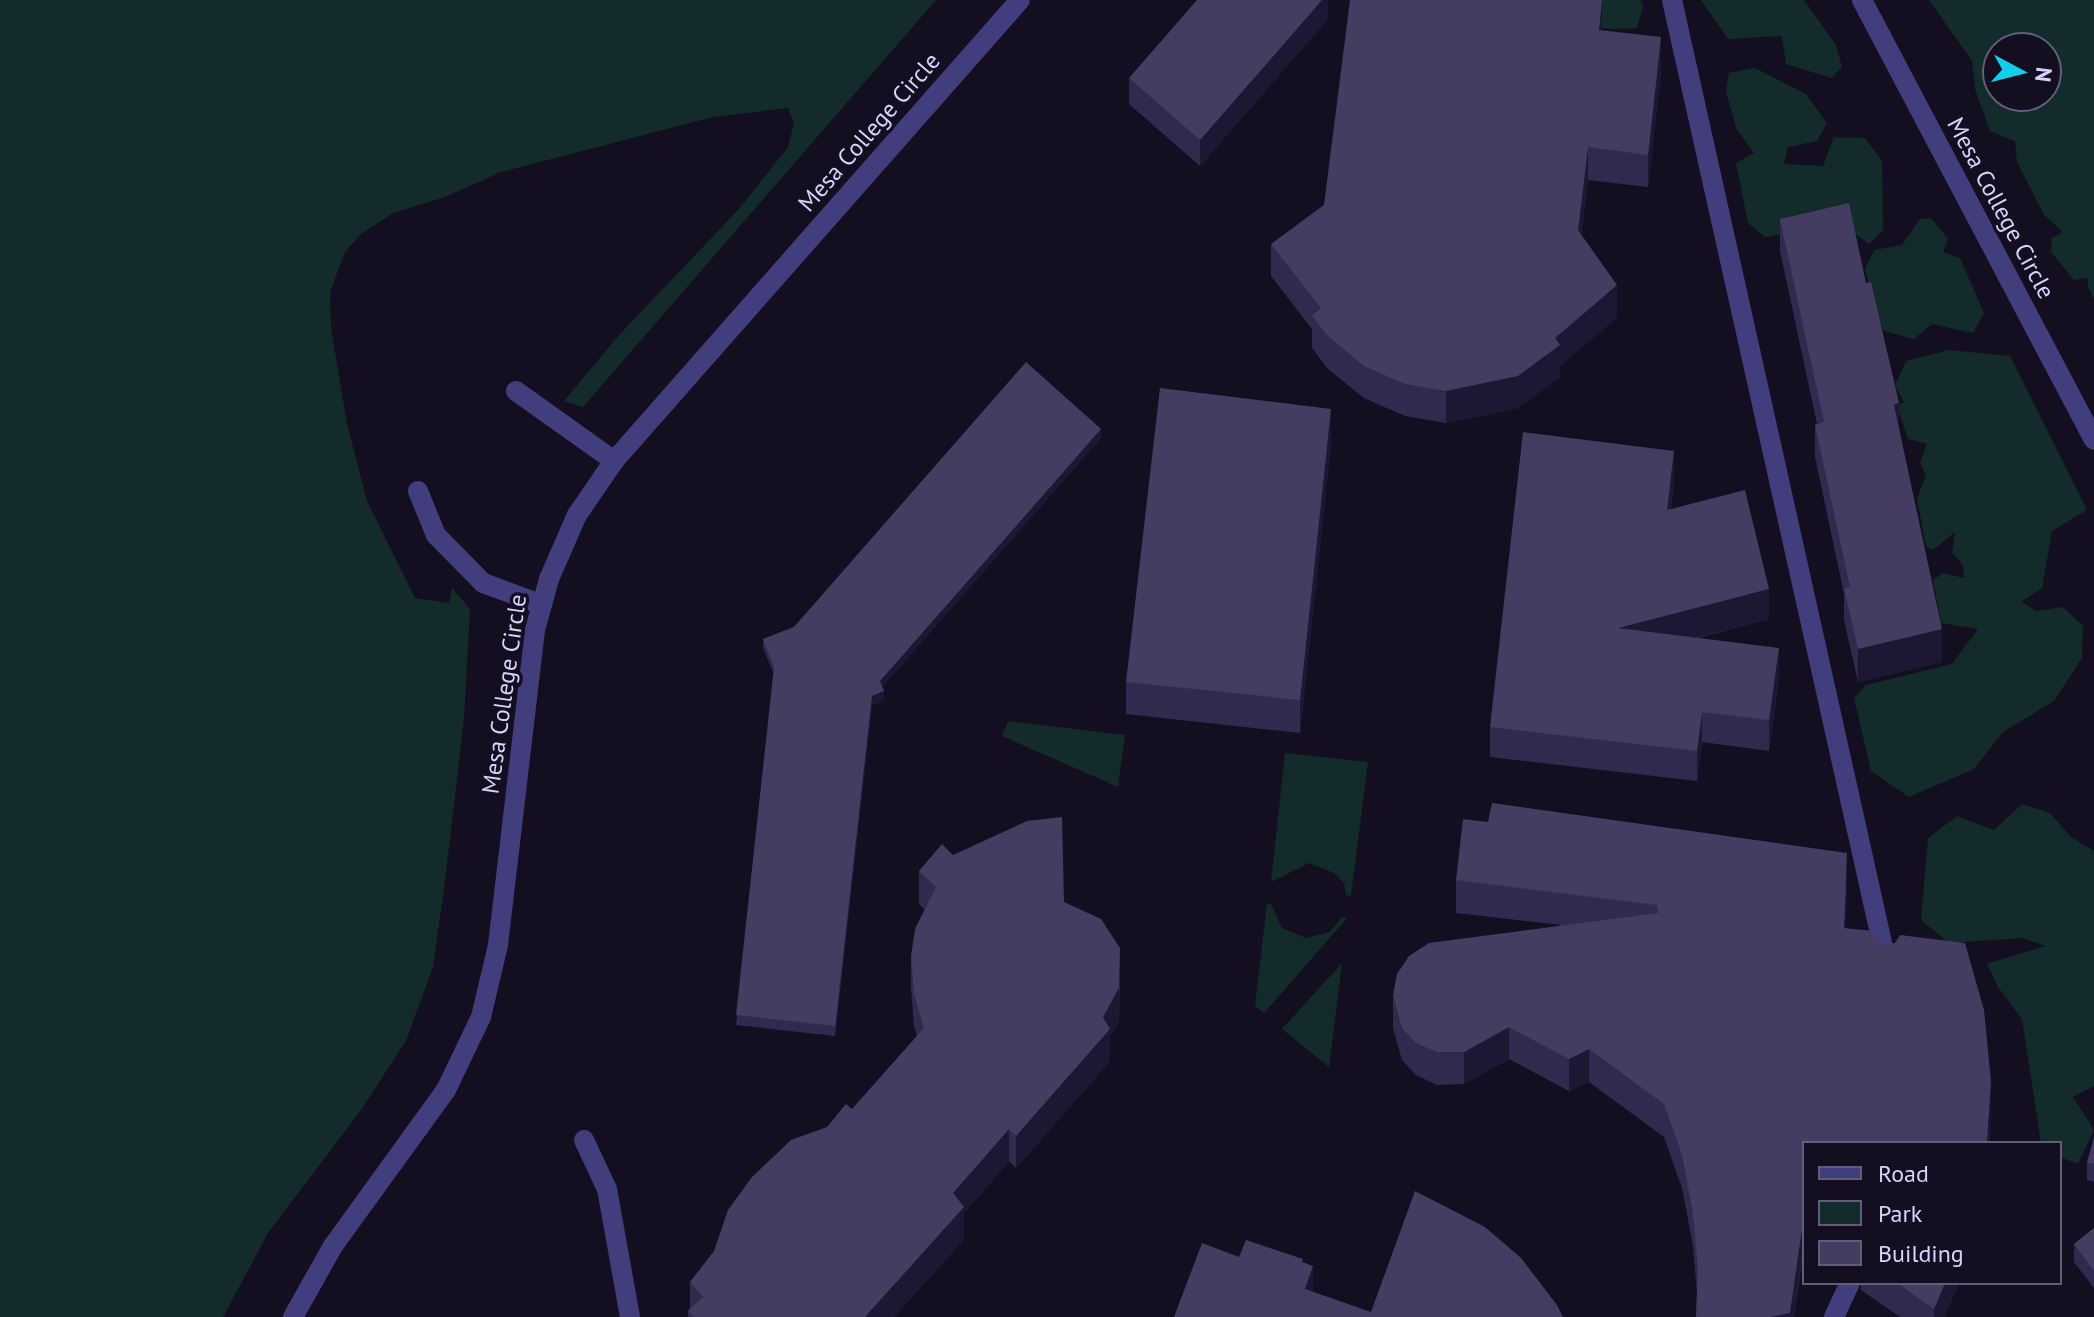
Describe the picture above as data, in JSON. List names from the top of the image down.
{
  "streets": {
    "street": ["Mesa College Circle"]
  },
  "legend": ["Road", "Park", "Building"],
  "north": "right"
}
